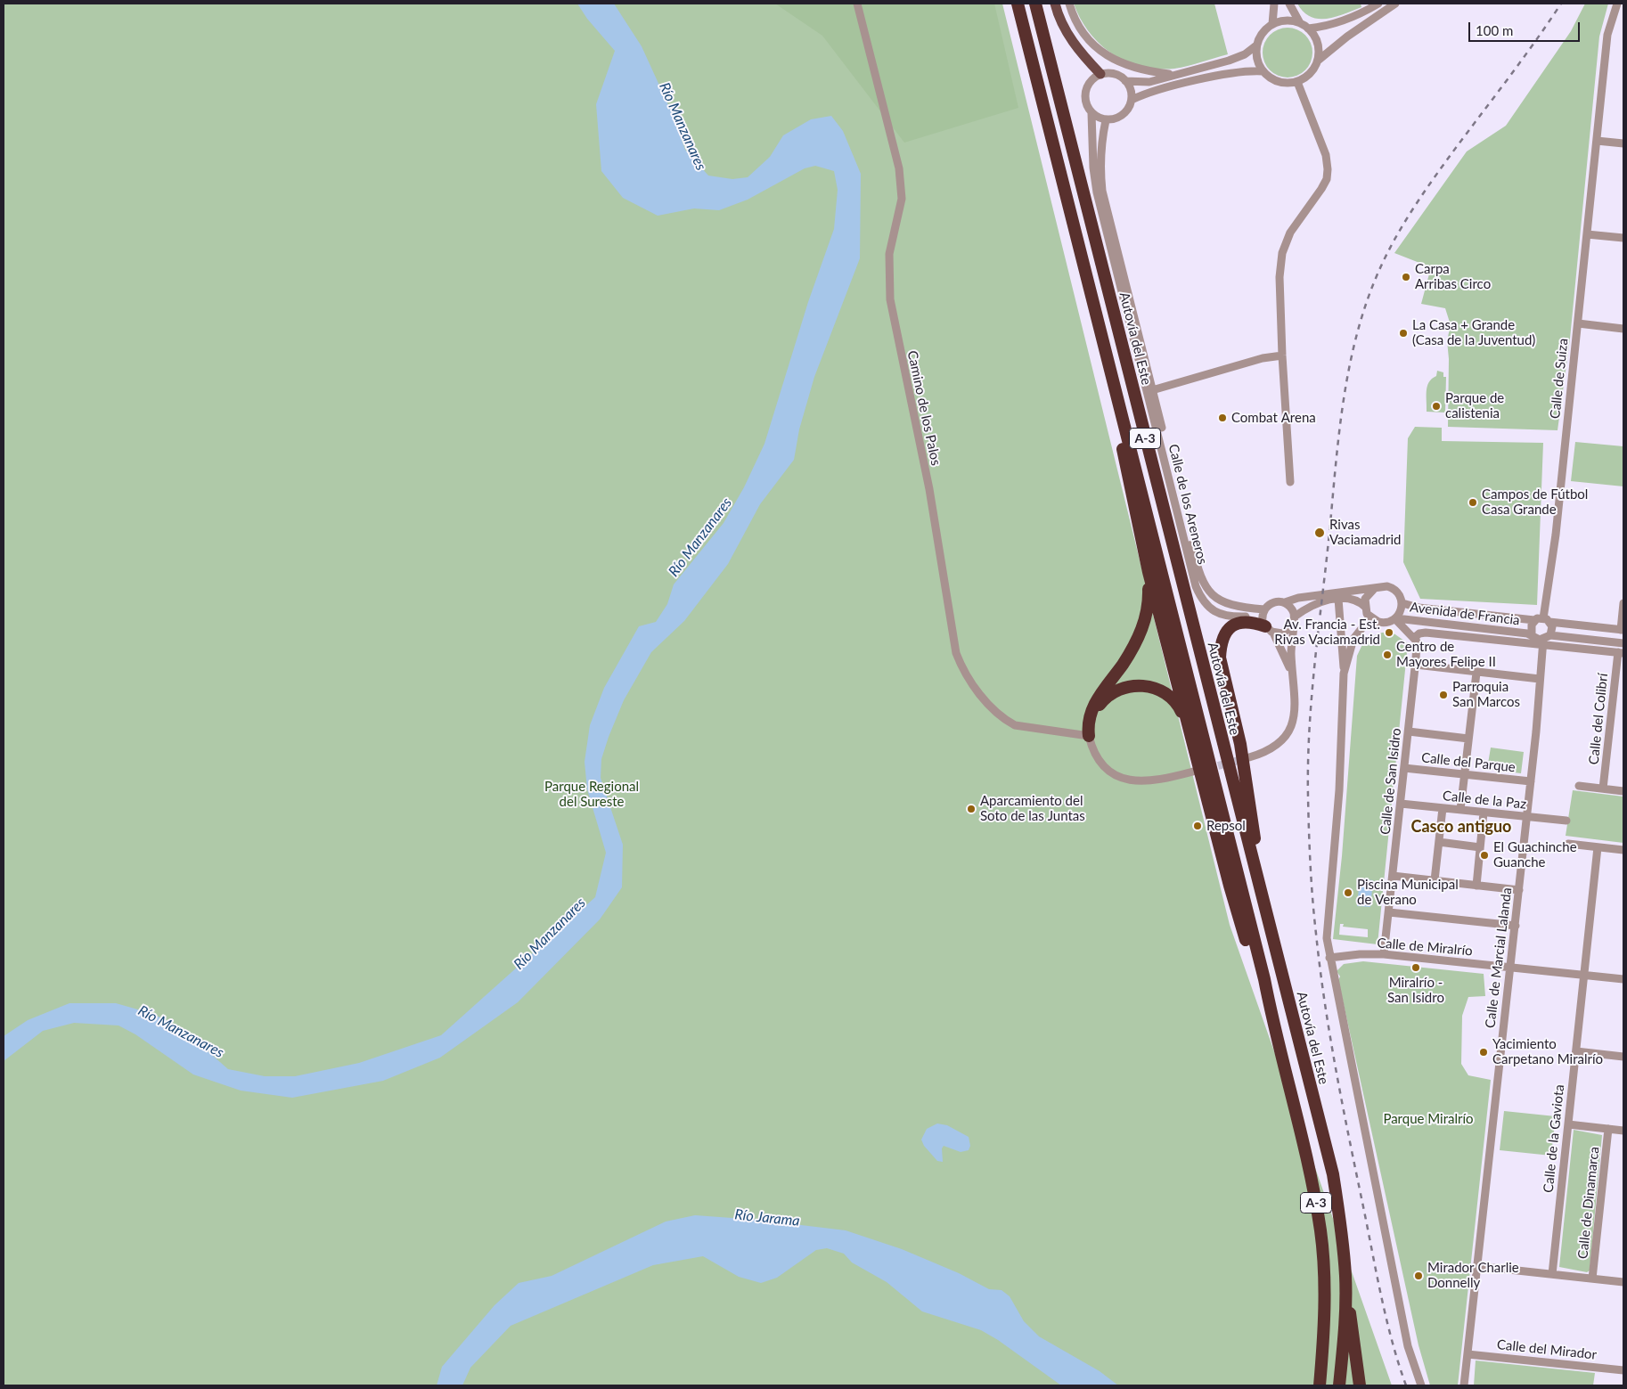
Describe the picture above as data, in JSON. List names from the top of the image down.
{
  "streets": {
    "highway": ["Autovía del Este", "A-3"],
    "street": [
      "Calle de Suiza",
      "Camino de los Palos",
      "Calle de los Areneros",
      "Avenida de Francia",
      "Calle del Colibrí",
      "Calle del Parque",
      "Calle de San Isidro",
      "Calle de la Paz",
      "Calle de Miralrío",
      "Calle de Marcial Lalanda",
      "Calle de la Gaviota",
      "Calle de Dinamarca",
      "Calle del Mirador"
    ]
  },
  "crossings": [
    ["Calle de Suiza", "Avenida de Francia"],
    ["Calle de Suiza", "Calle de Marcial Lalanda"],
    ["Avenida de Francia", "Calle de Marcial Lalanda"],
    ["Calle del Parque", "Calle de San Isidro"],
    ["Calle del Parque", "Calle de Marcial Lalanda"],
    ["Calle de San Isidro", "Calle de la Paz"],
    ["Calle de San Isidro", "Calle de Miralrío"],
    ["Calle de la Paz", "Calle de Marcial Lalanda"],
    ["Calle de Miralrío", "Calle de Marcial Lalanda"],
    ["Calle de Miralrío", "Calle de la Gaviota"],
    ["Calle de Marcial Lalanda", "Calle del Mirador"]
  ],
  "districts": ["Casco antiguo"],
  "water": ["Río Manzanares", "Río Jarama"],
  "parks": ["Parque Regional del Sureste", "Parque Miralrío"],
  "places": [
    "Carpa Arribas Circo",
    "La Casa + Grande (Casa de la Juventud)",
    "Parque de calistenia",
    "Combat Arena",
    "Campos de Fútbol Casa Grande",
    "Rivas Vaciamadrid",
    "Av. Francia - Est. Rivas Vaciamadrid",
    "Centro de Mayores Felipe II",
    "Parroquia San Marcos",
    "Aparcamiento del Soto de las Juntas",
    "Repsol",
    "El Guachinche Guanche",
    "Piscina Municipal de Verano",
    "Miralrío - San Isidro",
    "Yacimiento Carpetano Miralrío",
    "Mirador Charlie Donnelly"
  ],
  "scale_bar": "100 m"
}
